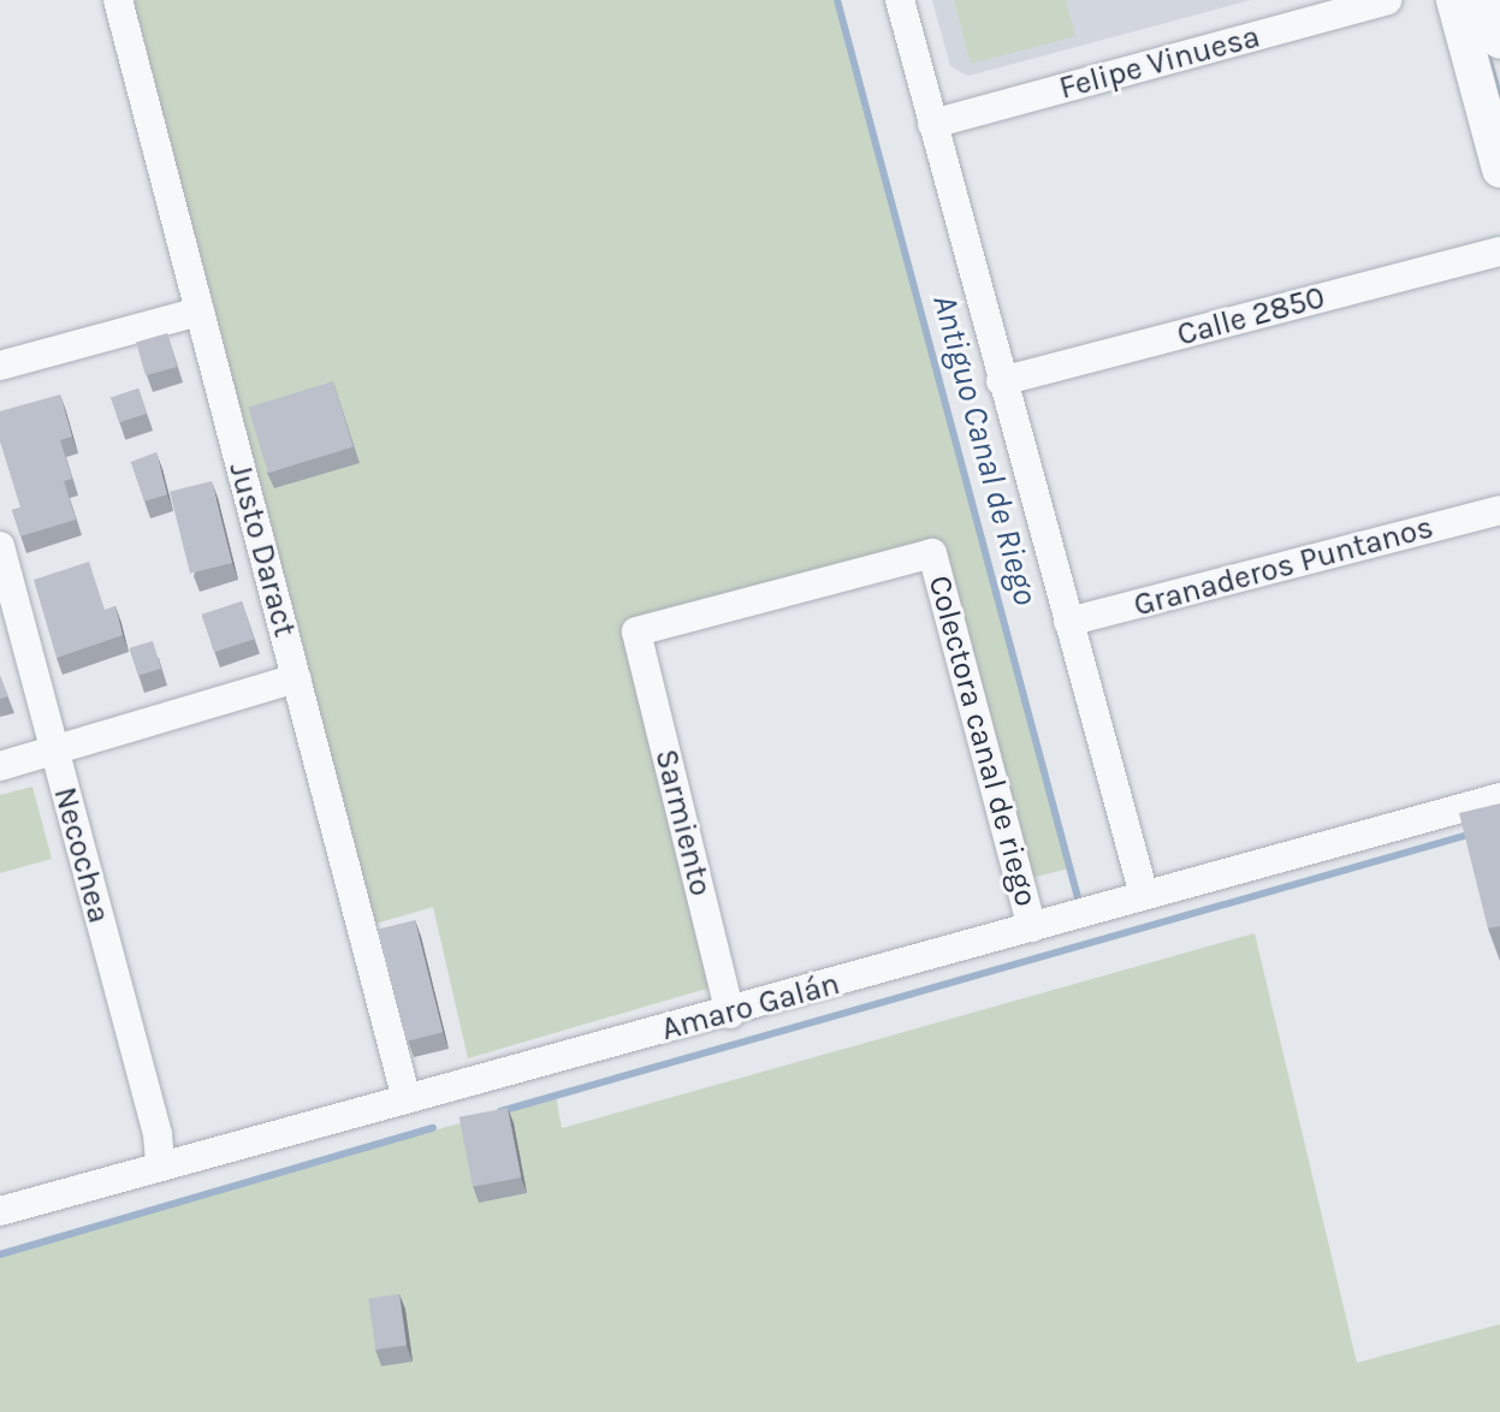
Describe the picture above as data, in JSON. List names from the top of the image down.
{
  "streets": {
    "street": [
      "Felipe Vinuesa",
      "Calle 2850",
      "Justo Daract",
      "Granaderos Puntanos",
      "Colectora canal de riego",
      "Sarmiento",
      "Necochea",
      "Amaro Galán"
    ]
  },
  "crossings": [
    ["Justo Daract", "Amaro Galán"],
    ["Colectora canal de riego", "Sarmiento"],
    ["Colectora canal de riego", "Amaro Galán"],
    ["Sarmiento", "Amaro Galán"],
    ["Necochea", "Amaro Galán"]
  ],
  "water": ["Antiguo Canal de Riego"]
}
